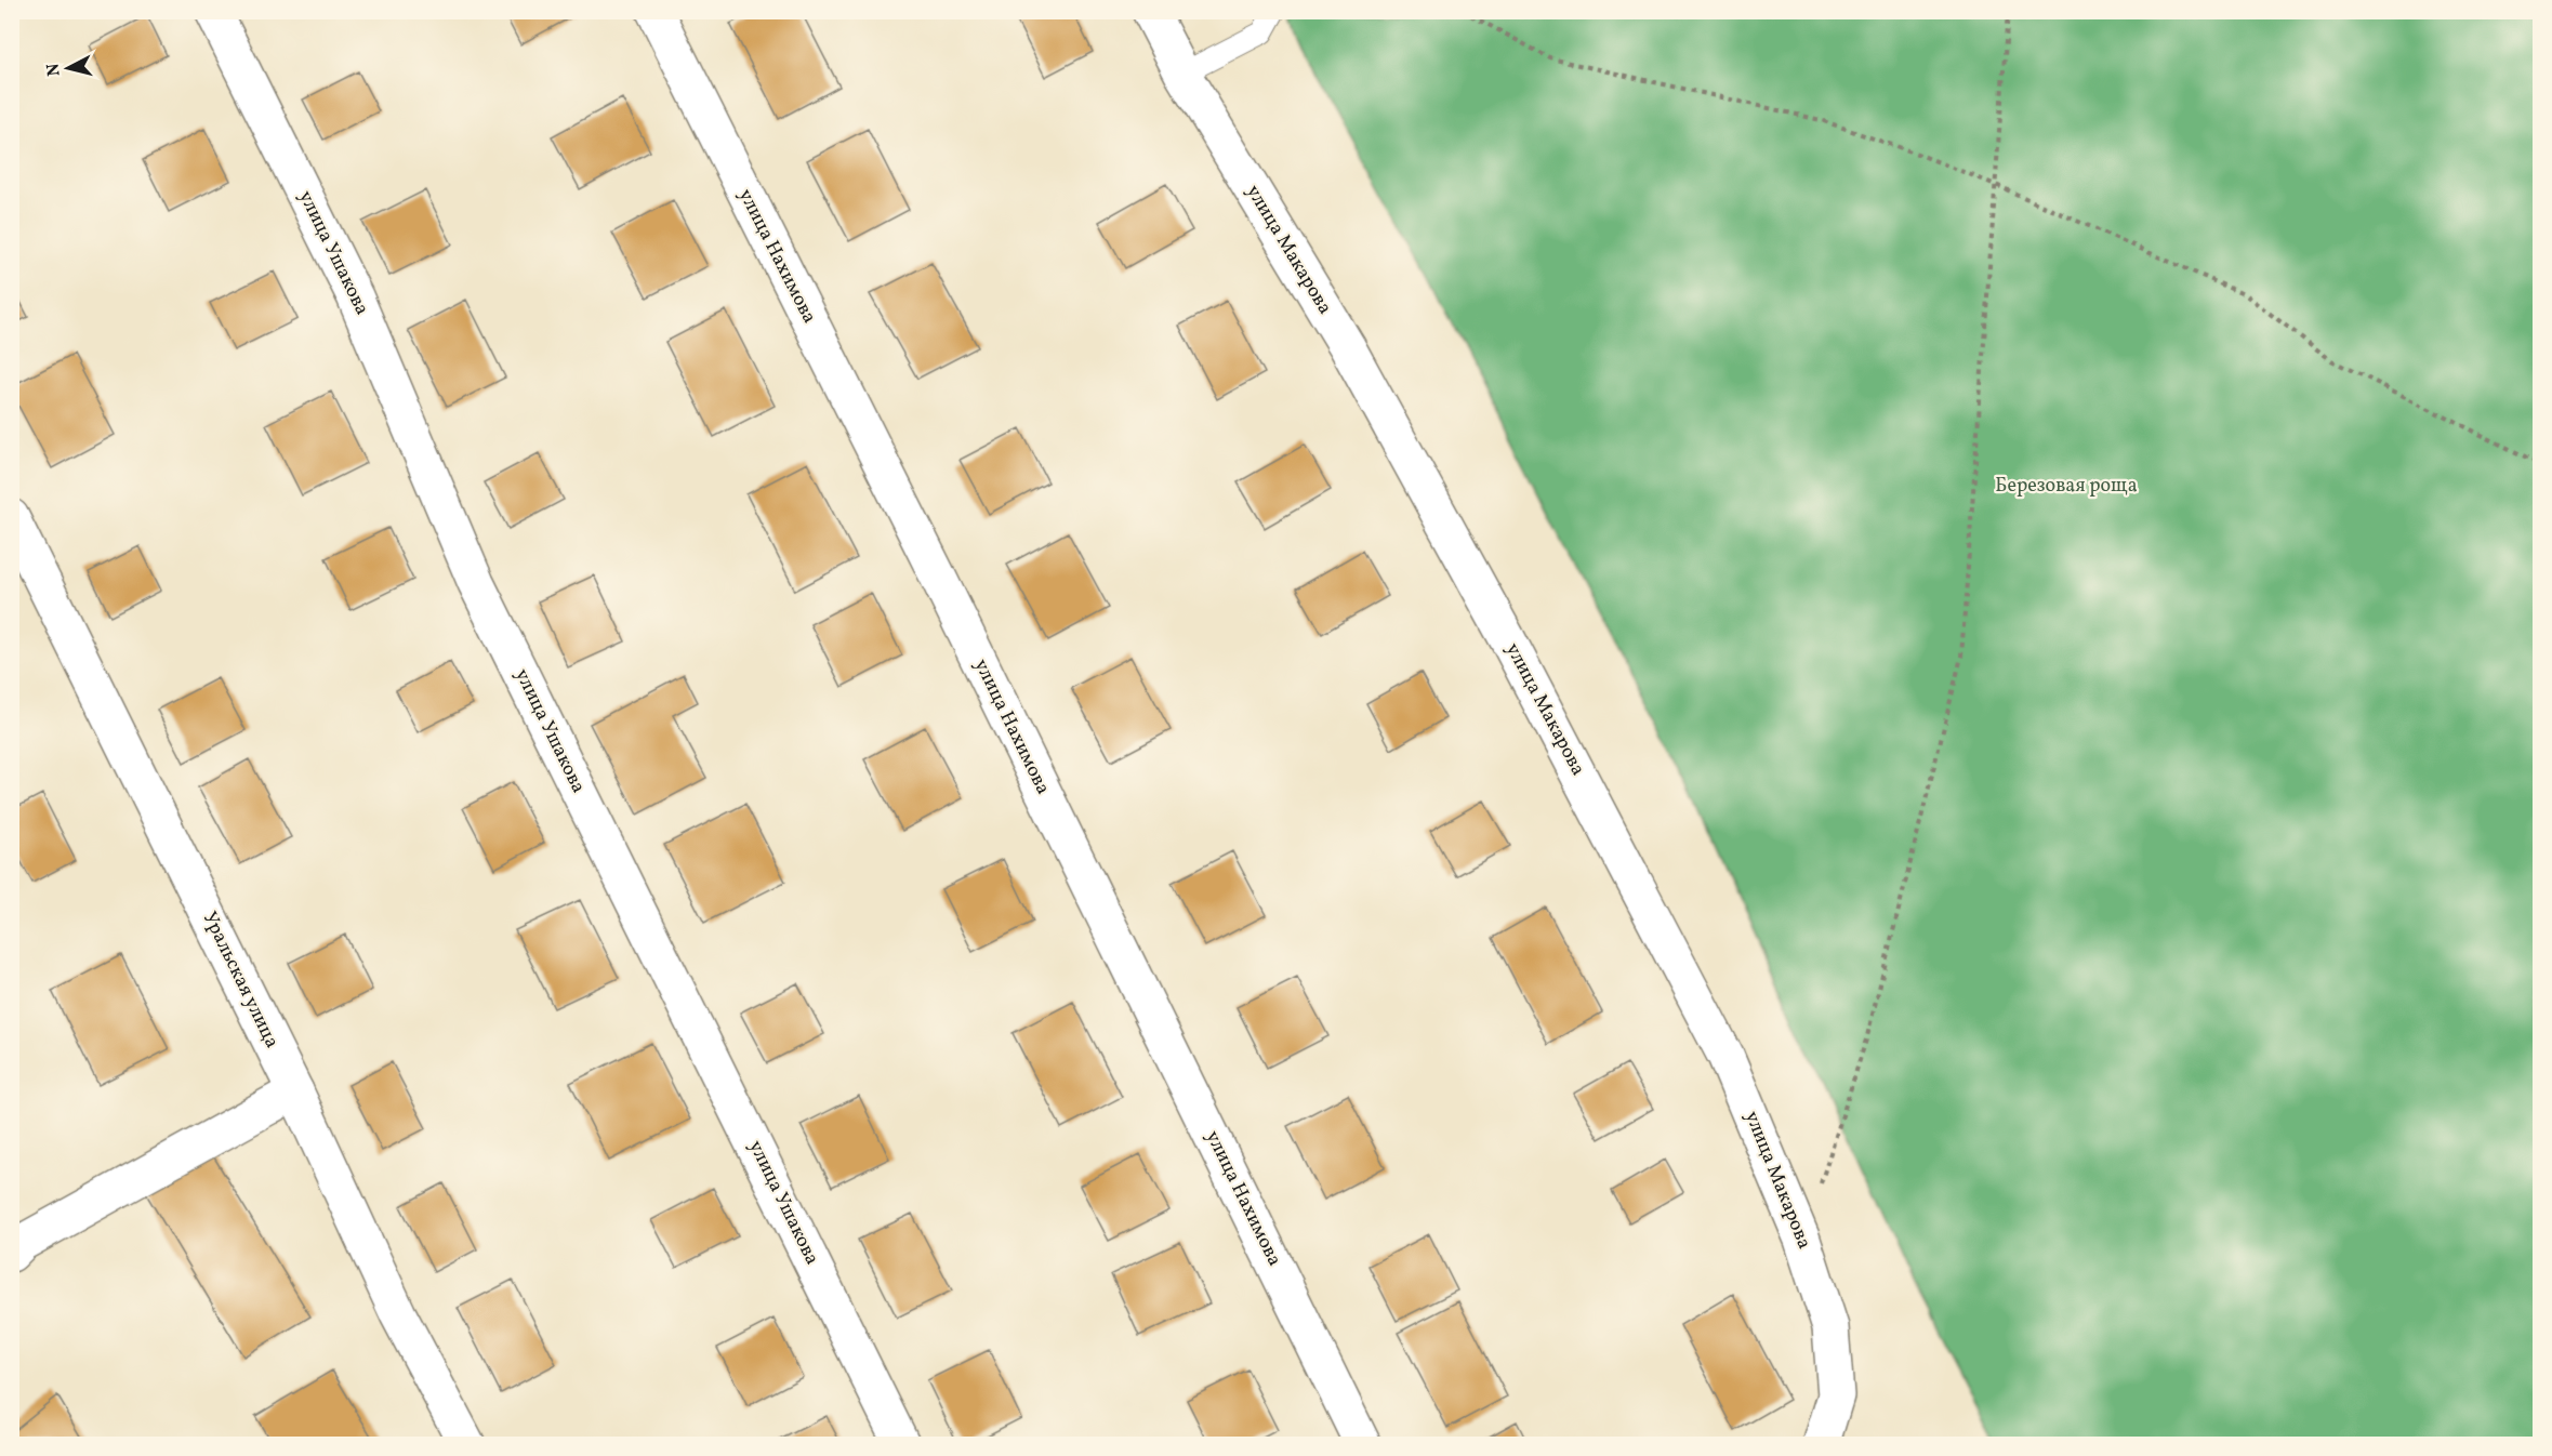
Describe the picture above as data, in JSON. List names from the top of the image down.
{
  "streets": {
    "street": [
      "улица Макарова",
      "улица Ушакова",
      "улица Нахимова",
      "Уральская улица"
    ]
  },
  "parks": ["Березовая роща"],
  "north": "left"
}
